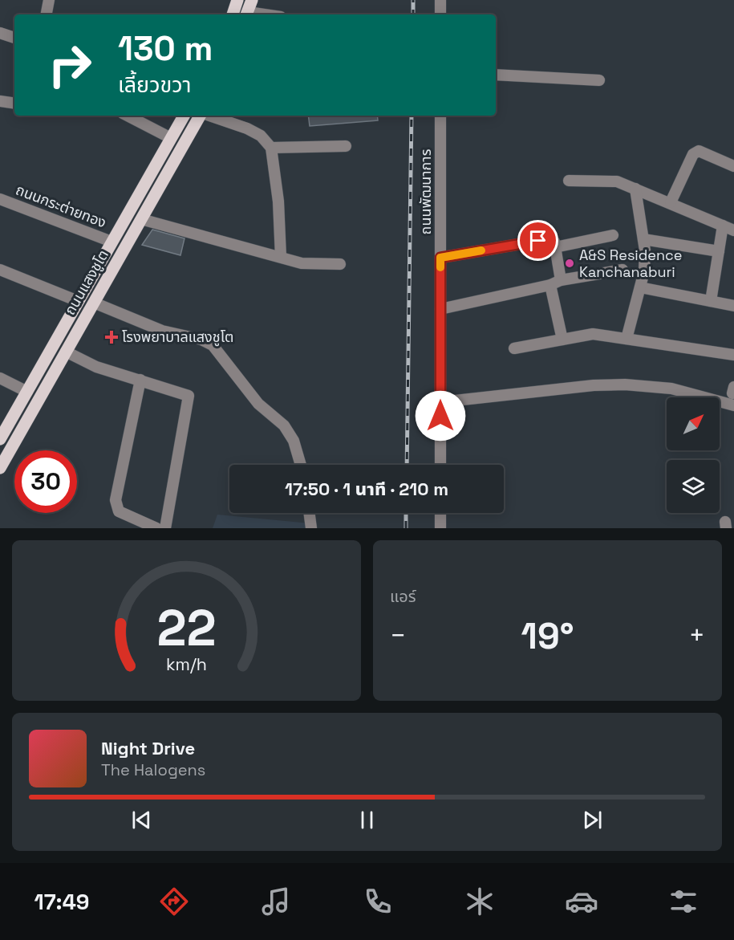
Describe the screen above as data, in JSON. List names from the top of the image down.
{
  "streets": {
    "main road": ["ถนนแสงชูโต"],
    "street": ["ถนนพัฒนาการ", "ถนนกระต่ายทอง"]
  },
  "crossings": [
    ["ถนนกระต่ายทอง", "ถนนแสงชูโต"]
  ],
  "places": {
    "other": ["A&S Residence Kanchanaburi"],
    "health": ["โรงพยาบาลแสงชูโต"]
  },
  "north": "top right",
  "page": {
    "turn": ["130 m", "เลี้ยวขวา"],
    "limit": "30",
    "trip": "17:50 · 1 นาที · 210 m",
    "tile": "แอร์",
    "heat": ["−", "19°", "+"],
    "song": ["Night Drive", "The Halogens"],
    "tabs": "17:49",
    "gauge": ["22", "km/h"]
  }
}
